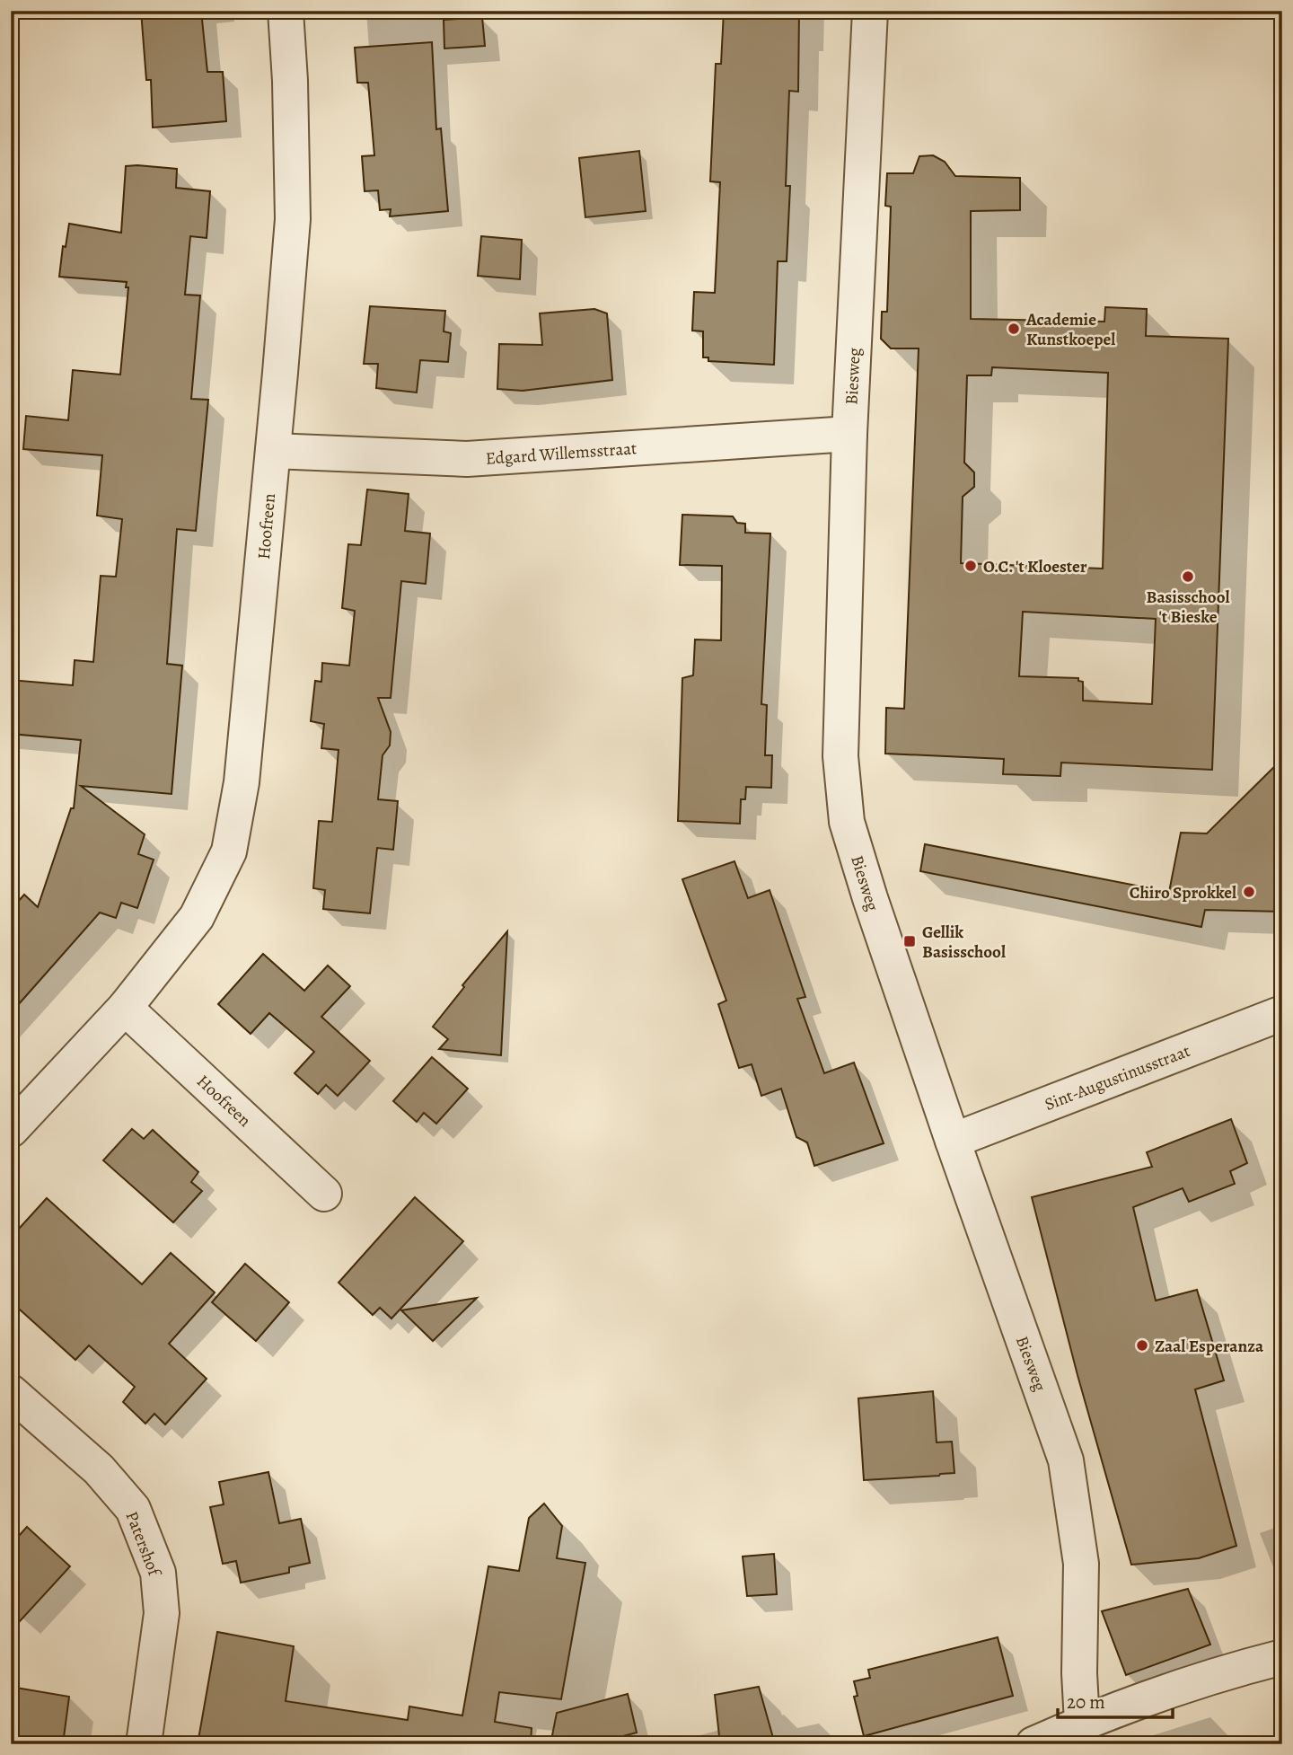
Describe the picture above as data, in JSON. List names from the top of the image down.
{
  "streets": {
    "street": [
      "Biesweg",
      "Edgard Willemsstraat",
      "Hoofreen",
      "Sint-Augustinusstraat",
      "Patershof"
    ]
  },
  "crossings": [
    ["Biesweg", "Edgard Willemsstraat"],
    ["Biesweg", "Sint-Augustinusstraat"],
    ["Edgard Willemsstraat", "Hoofreen"]
  ],
  "places": {
    "other": [
      "Academie Kunstkoepel",
      "O.C. 't Kloester",
      "Basisschool 't Bieske",
      "Chiro Sprokkel",
      "Zaal Esperanza"
    ],
    "transit": ["Gellik Basisschool"]
  },
  "scale_bar": "20 m"
}
